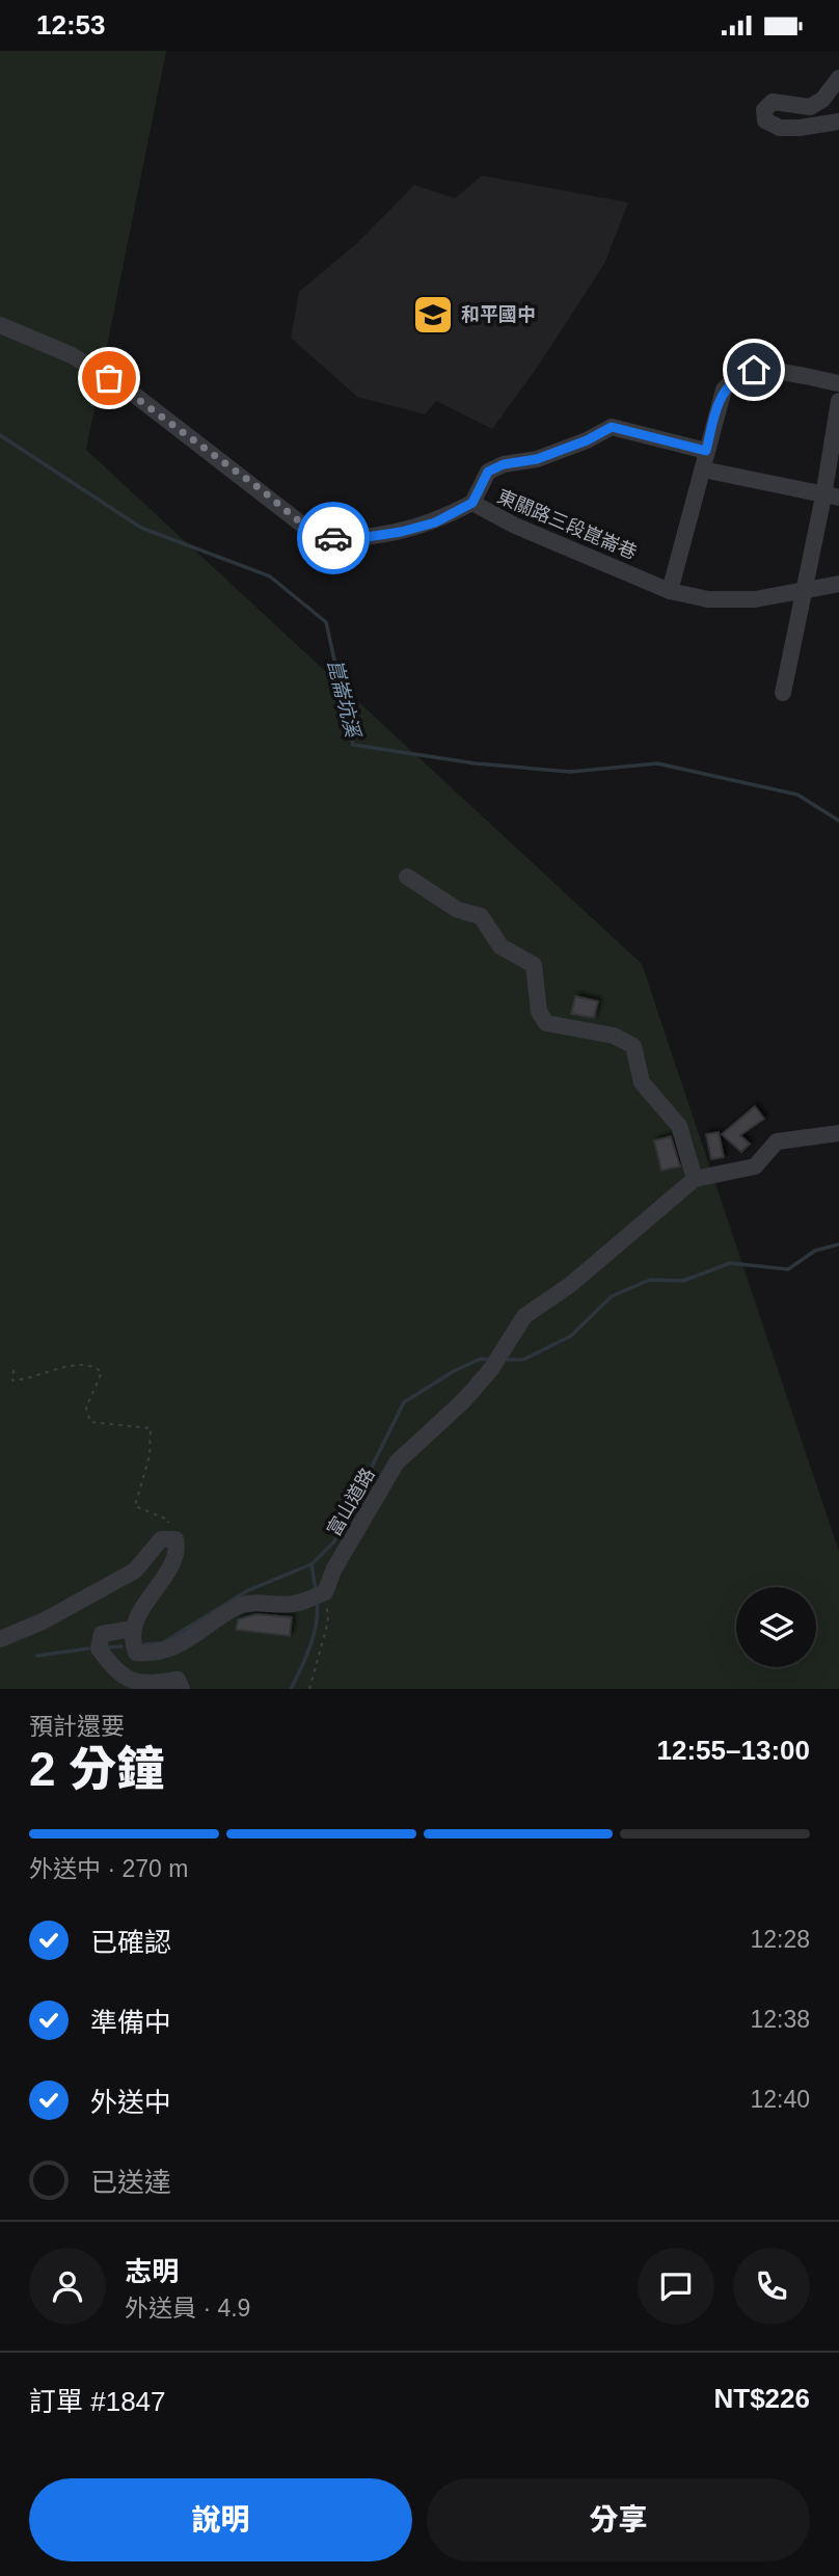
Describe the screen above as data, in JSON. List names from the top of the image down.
{
  "streets": {
    "street": ["東關路三段崑崙巷", "富山道路"]
  },
  "water": ["崑崙坑溪"],
  "places": {
    "school or university": ["和平國中"]
  },
  "page": {
    "status": "12:53",
    "heading": ["2 分鐘", "預計還要", "12:55–13:00"],
    "panel": [
      "志明",
      "外送員 · 4.9",
      "訂單 #1847",
      "NT$226"
    ],
    "bar": "外送中 · 270 m",
    "list": [
      ["已確認", "12:28"],
      ["準備中", "12:38"],
      ["外送中", "12:40"],
      "已送達"
    ],
    "buttons": ["說明", "分享"]
  }
}
